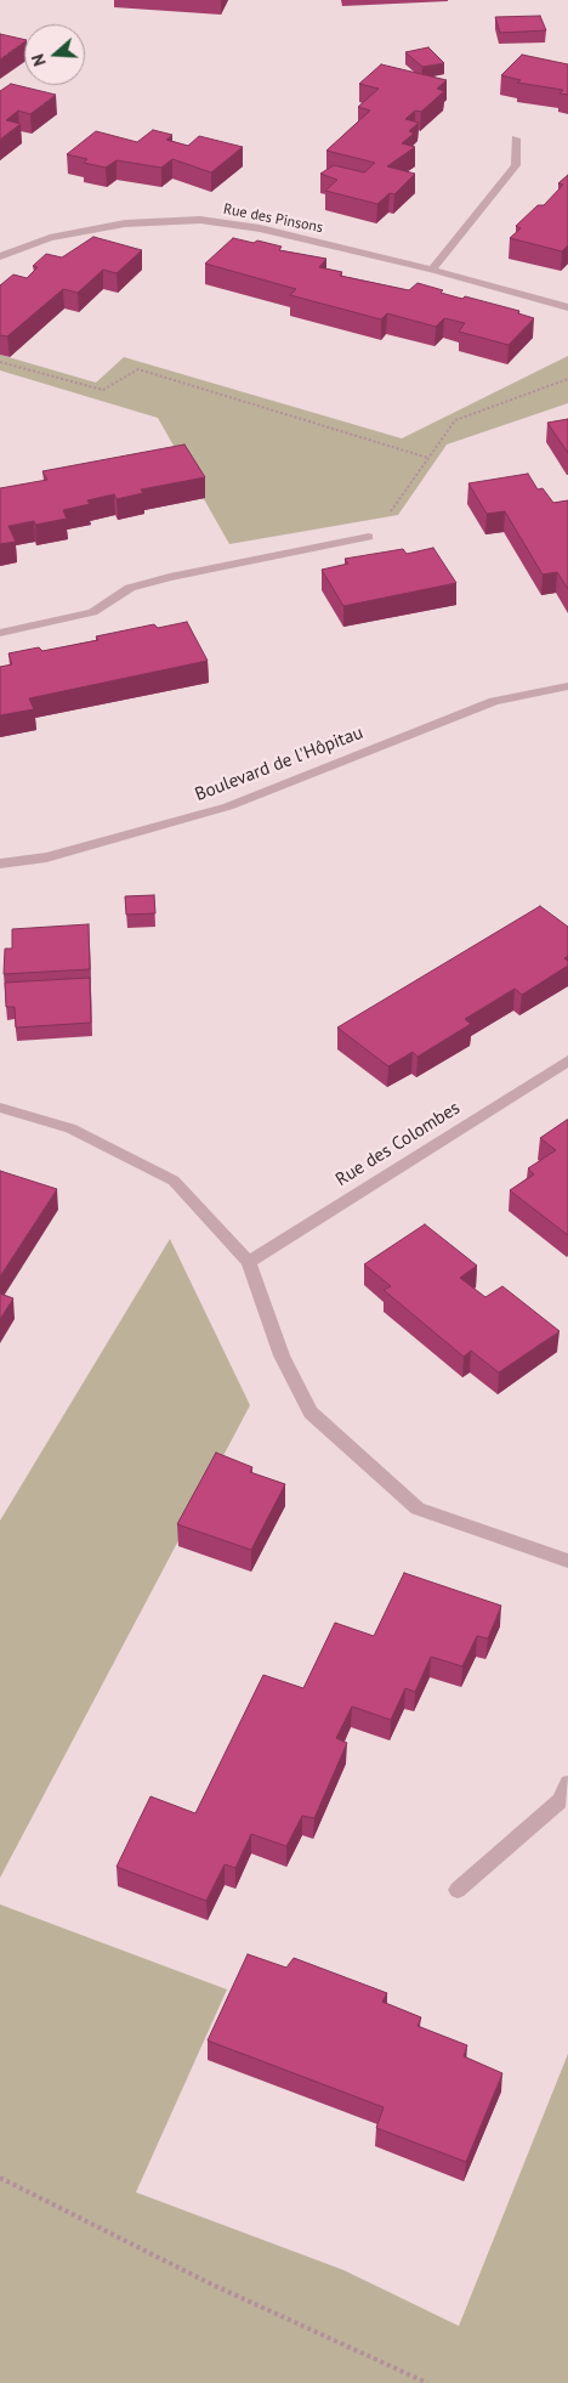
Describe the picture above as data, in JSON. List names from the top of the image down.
{
  "streets": {
    "street": ["Rue des Pinsons", "Boulevard de l'Hôpitau", "Rue des Colombes"]
  },
  "north": "left"
}
